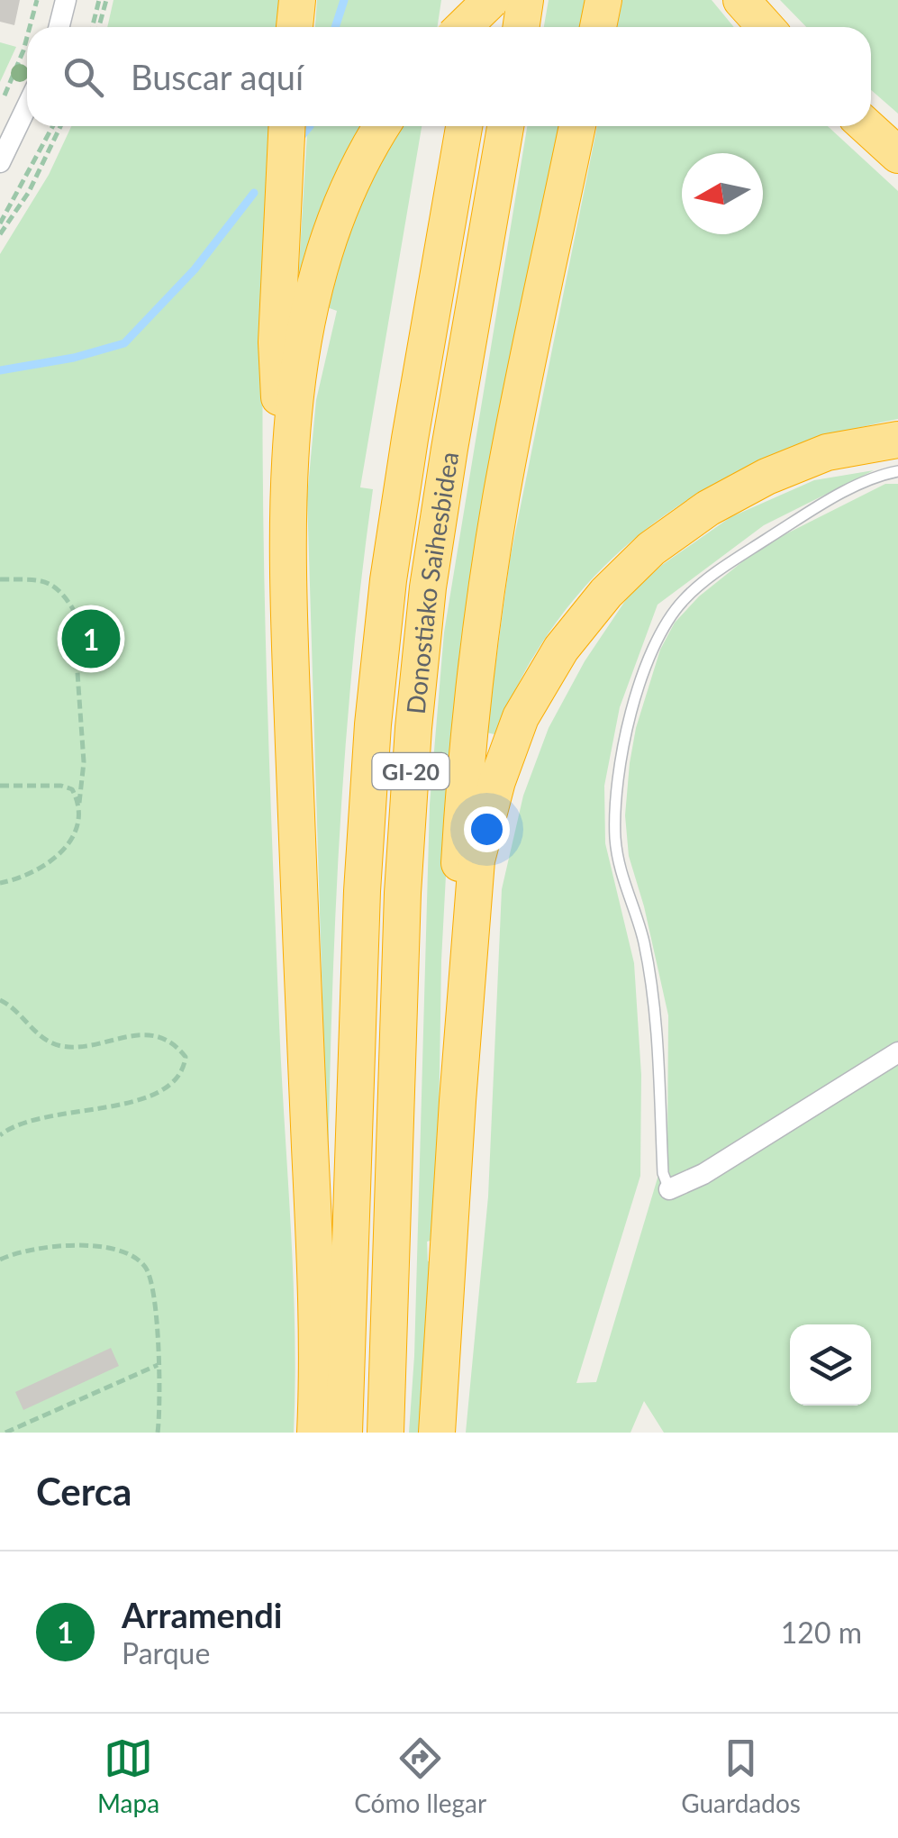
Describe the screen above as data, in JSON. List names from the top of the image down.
{
  "streets": {
    "highway": ["Donostiako Saihesbidea", "GI-20"]
  },
  "north": "left",
  "page": {
    "search": "Buscar aquí",
    "pins": "1",
    "heading": "Cerca",
    "list": [
      {
        "mark": "1",
        "name": "Arramendi",
        "note": "Parque",
        "value": "120 m"
      }
    ],
    "nav": ["Mapa", "Cómo llegar", "Guardados"]
  }
}
